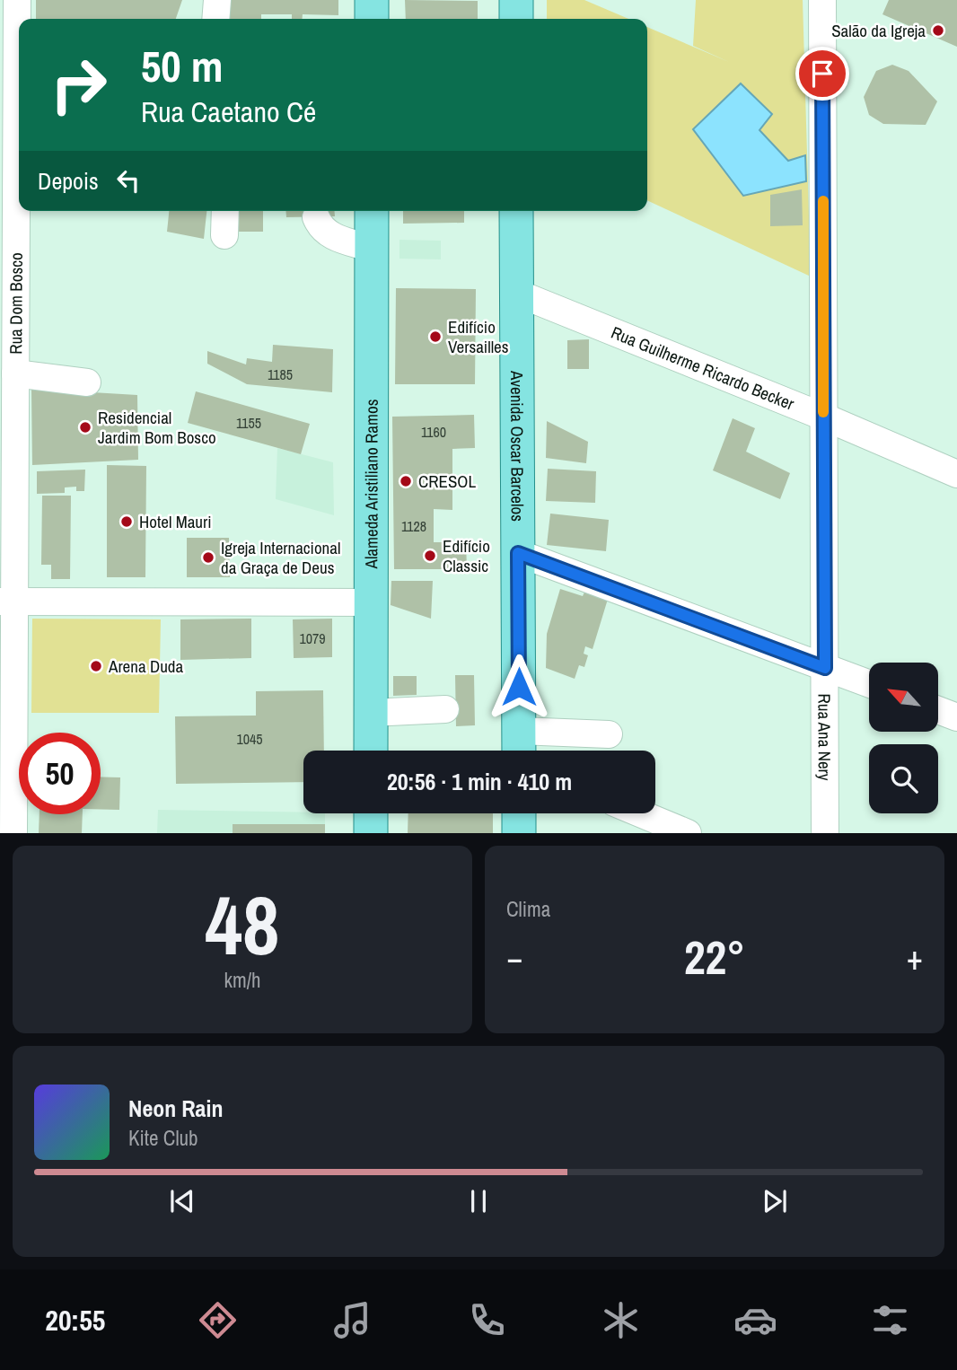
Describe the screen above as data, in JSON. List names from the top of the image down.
{
  "streets": {
    "main road": ["Avenida Oscar Barcelos", "Alameda Aristiliano Ramos"],
    "street": ["Rua Dom Bosco", "Rua Guilherme Ricardo Becker", "Rua Ana Nery"]
  },
  "crossings": [
    ["Rua Guilherme Ricardo Becker", "Avenida Oscar Barcelos"],
    ["Rua Guilherme Ricardo Becker", "Rua Ana Nery"]
  ],
  "places": [
    "Salão da Igreja",
    "Edifício Versailles",
    "Residencial Jardim Bom Bosco",
    "CRESOL",
    "Hotel Mauri",
    "Edifício Classic",
    "Igreja Internacional da Graça de Deus",
    "Arena Duda"
  ],
  "house_numbers": [
    "1185",
    "1155",
    "1160",
    "1128",
    "1079",
    "1045"
  ],
  "north": "top left",
  "page": {
    "turn": ["50 m", "Rua Caetano Cé"],
    "then": "Depois",
    "limit": "50",
    "trip": "20:56 · 1 min · 410 m",
    "tile": [
      ["48", "km/h"],
      "Clima"
    ],
    "heat": ["−", "22°", "+"],
    "song": ["Neon Rain", "Kite Club"],
    "tabs": "20:55"
  }
}
